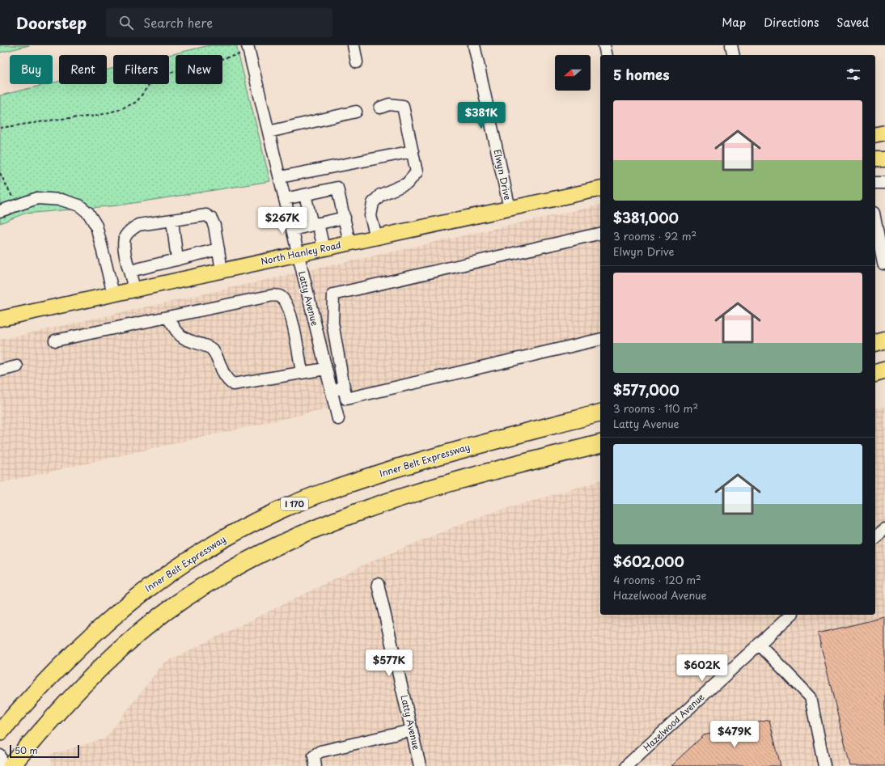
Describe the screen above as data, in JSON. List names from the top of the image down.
{
  "streets": {
    "highway": ["Inner Belt Expressway", "I 170"],
    "main road": ["North Hanley Road"],
    "street": ["Elwyn Drive", "Latty Avenue", "Hazelwood Avenue"]
  },
  "crossings": [
    ["Elwyn Drive", "North Hanley Road"],
    ["North Hanley Road", "Latty Avenue"]
  ],
  "scale_bar": "50 m",
  "north": "left",
  "page": {
    "header": "Doorstep",
    "search": "Search here",
    "nav": ["Map", "Directions", "Saved"],
    "chip": [
      "Buy",
      "Rent",
      "Filters",
      "New"
    ],
    "heading": "5 homes",
    "list": [
      {
        "name": "$381,000",
        "note": "3 rooms · 92 m² · Elwyn Drive"
      },
      {
        "name": "$577,000",
        "note": "3 rooms · 110 m² · Latty Avenue"
      },
      {
        "name": "$602,000",
        "note": "4 rooms · 120 m² · Hazelwood Avenue"
      }
    ],
    "price": [
      "$381K",
      "$267K",
      "$577K",
      "$602K",
      "$479K"
    ],
    "scale": "50 m"
  }
}
